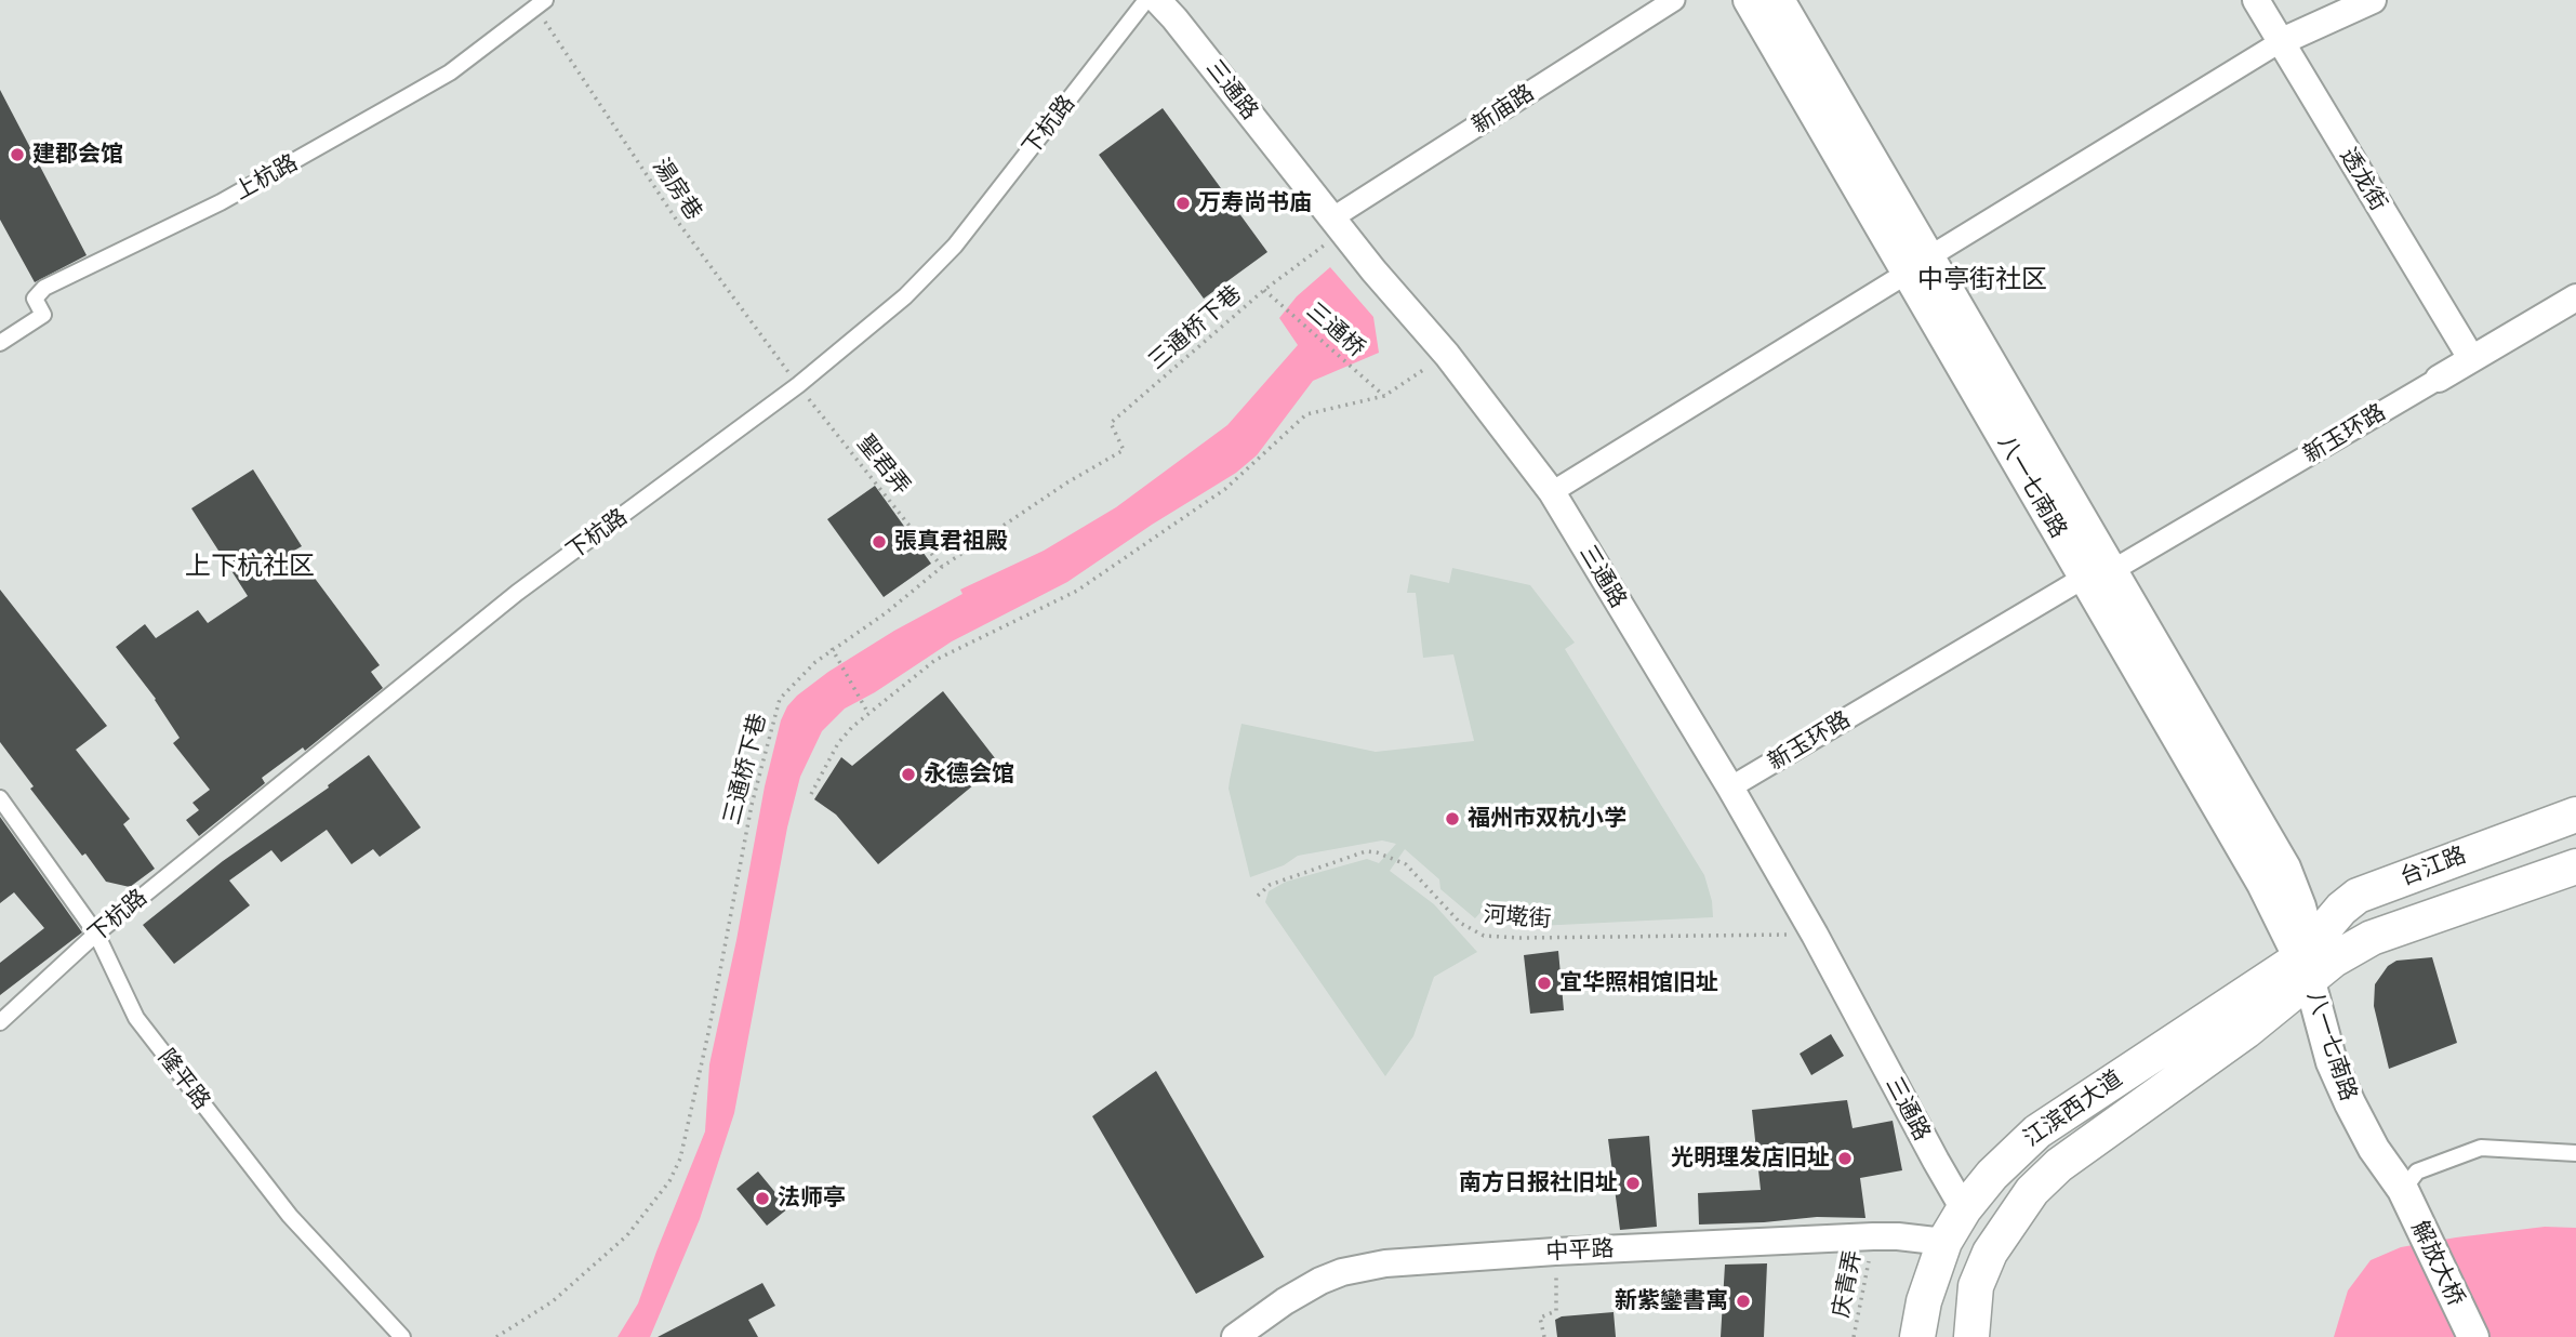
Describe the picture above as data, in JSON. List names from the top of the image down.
{
  "streets": {
    "main road": [
      "八一七南路",
      "台江路",
      "江滨西大道",
      "解放大桥"
    ],
    "street": [
      "三通路",
      "新庙路",
      "下杭路",
      "上杭路",
      "透龙街",
      "新玉环路",
      "隆平路",
      "中平路"
    ],
    "path": [
      "湯房巷",
      "三通桥下巷",
      "三通桥",
      "聖君弄",
      "河墘街",
      "庆青弄"
    ]
  },
  "crossings": [
    ["三通路", "新庙路"],
    ["三通路", "三通桥下巷"],
    ["三通路", "新玉环路"],
    ["三通路", "河墘街"],
    ["三通路", "江滨西大道"],
    ["新庙路", "三通桥下巷"],
    ["下杭路", "湯房巷"],
    ["下杭路", "聖君弄"],
    ["下杭路", "隆平路"],
    ["上杭路", "湯房巷"],
    ["透龙街", "新玉环路"],
    ["湯房巷", "聖君弄"],
    ["三通桥下巷", "三通桥"],
    ["三通桥下巷", "聖君弄"],
    ["新玉环路", "八一七南路"],
    ["八一七南路", "台江路"],
    ["八一七南路", "江滨西大道"],
    ["八一七南路", "解放大桥"],
    ["台江路", "江滨西大道"],
    ["江滨西大道", "中平路"],
    ["中平路", "庆青弄"]
  ],
  "districts": ["中亭街社区", "上下杭社区"],
  "places": [
    "建郡会馆",
    "万寿尚书庙",
    "張真君祖殿",
    "永德会馆",
    "福州市双杭小学",
    "宜华照相馆旧址",
    "光明理发店旧址",
    "南方日报社旧址",
    "法师亭",
    "新紫鑾書寓"
  ]
}
